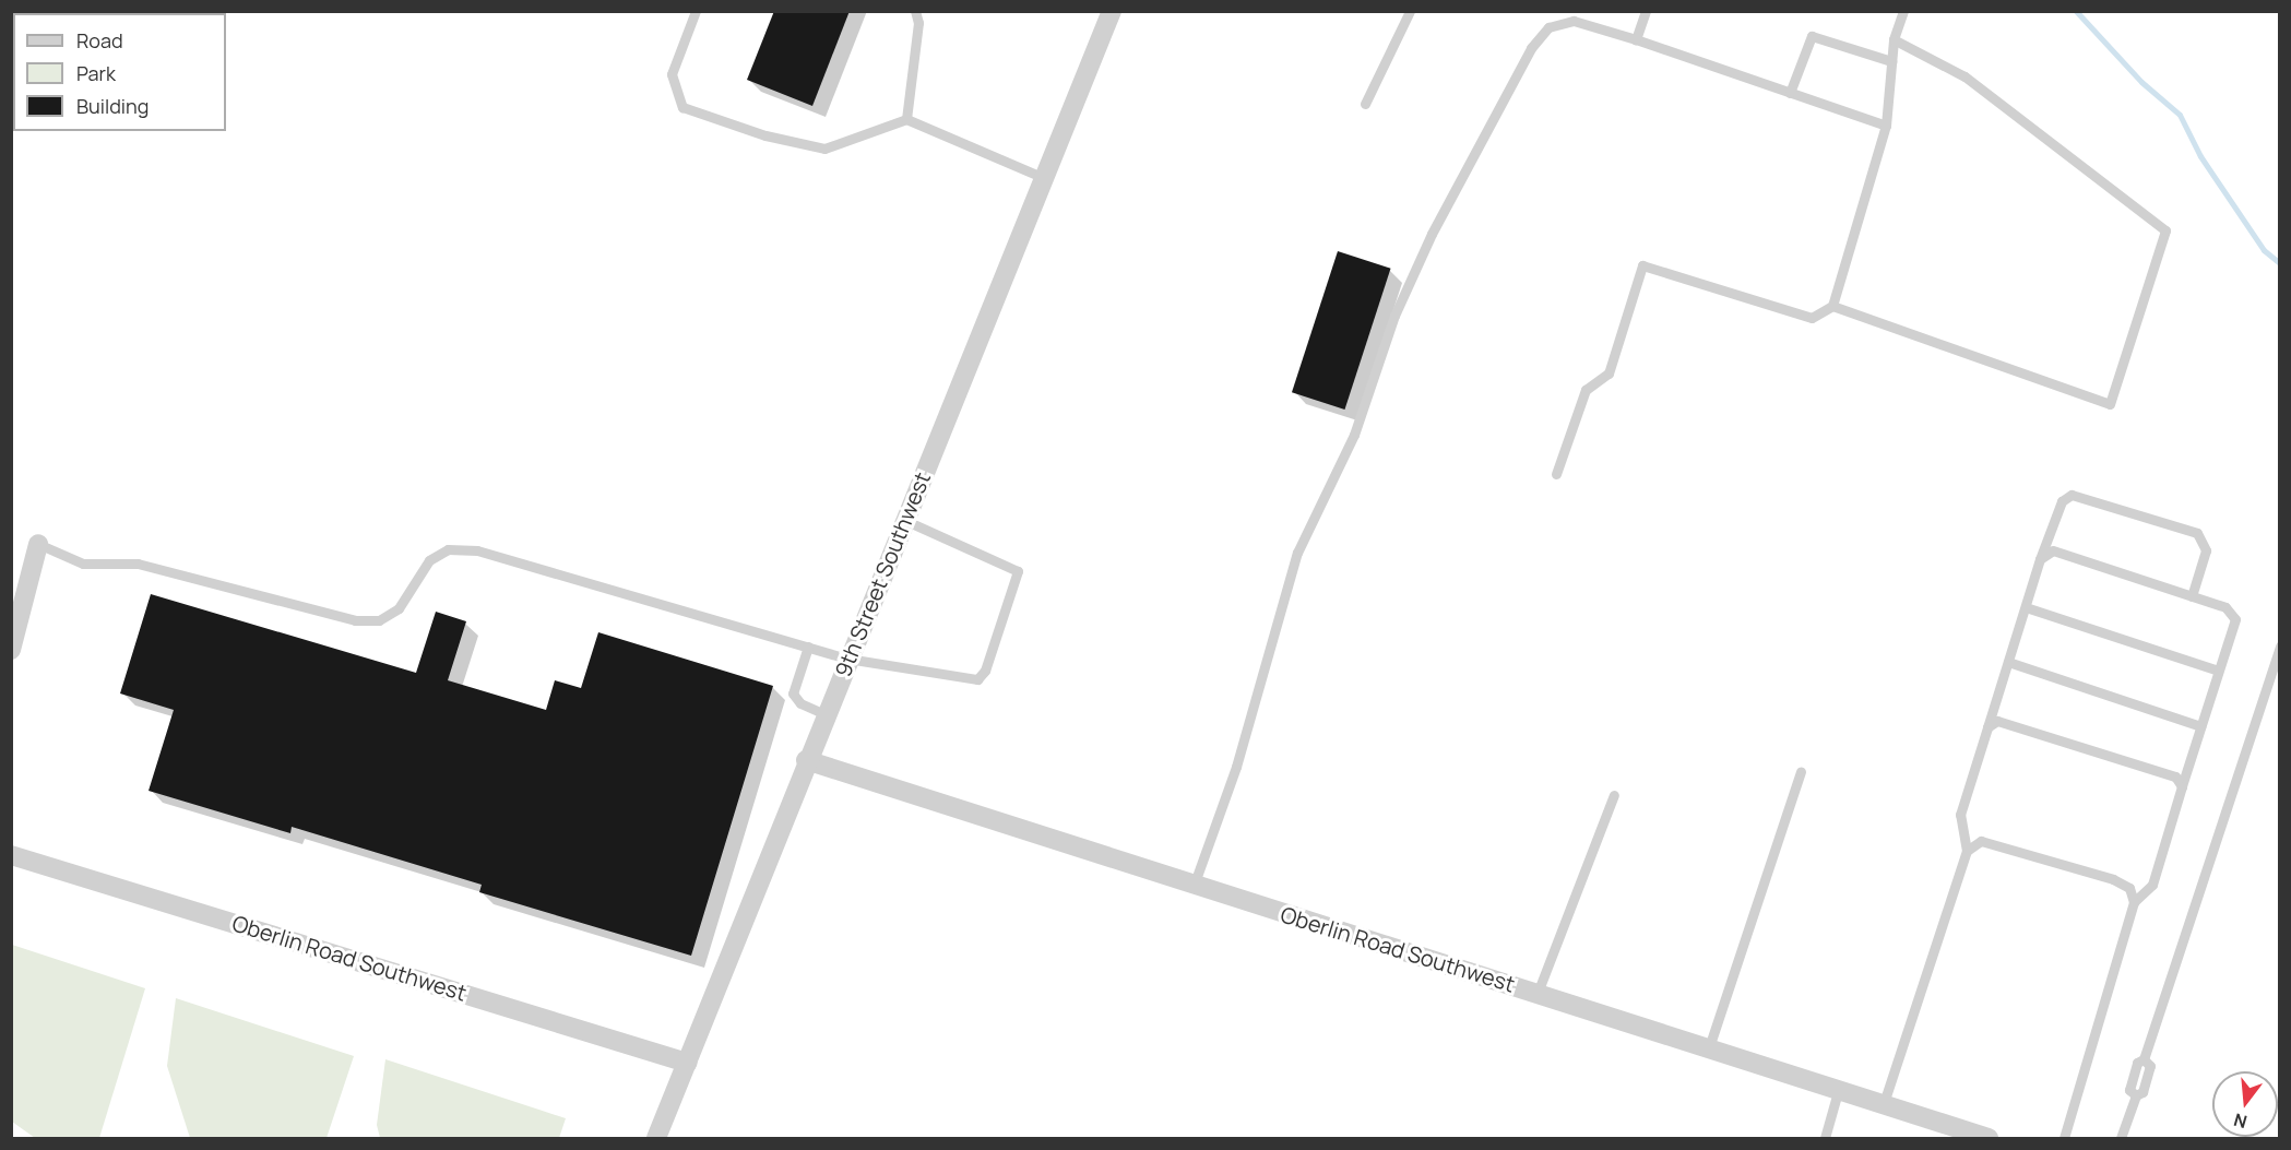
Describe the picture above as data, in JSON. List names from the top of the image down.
{
  "streets": {
    "street": ["9th Street Southwest", "Oberlin Road Southwest"]
  },
  "crossings": [
    ["9th Street Southwest", "Oberlin Road Southwest"]
  ],
  "legend": ["Road", "Park", "Building"],
  "north": "bottom"
}
